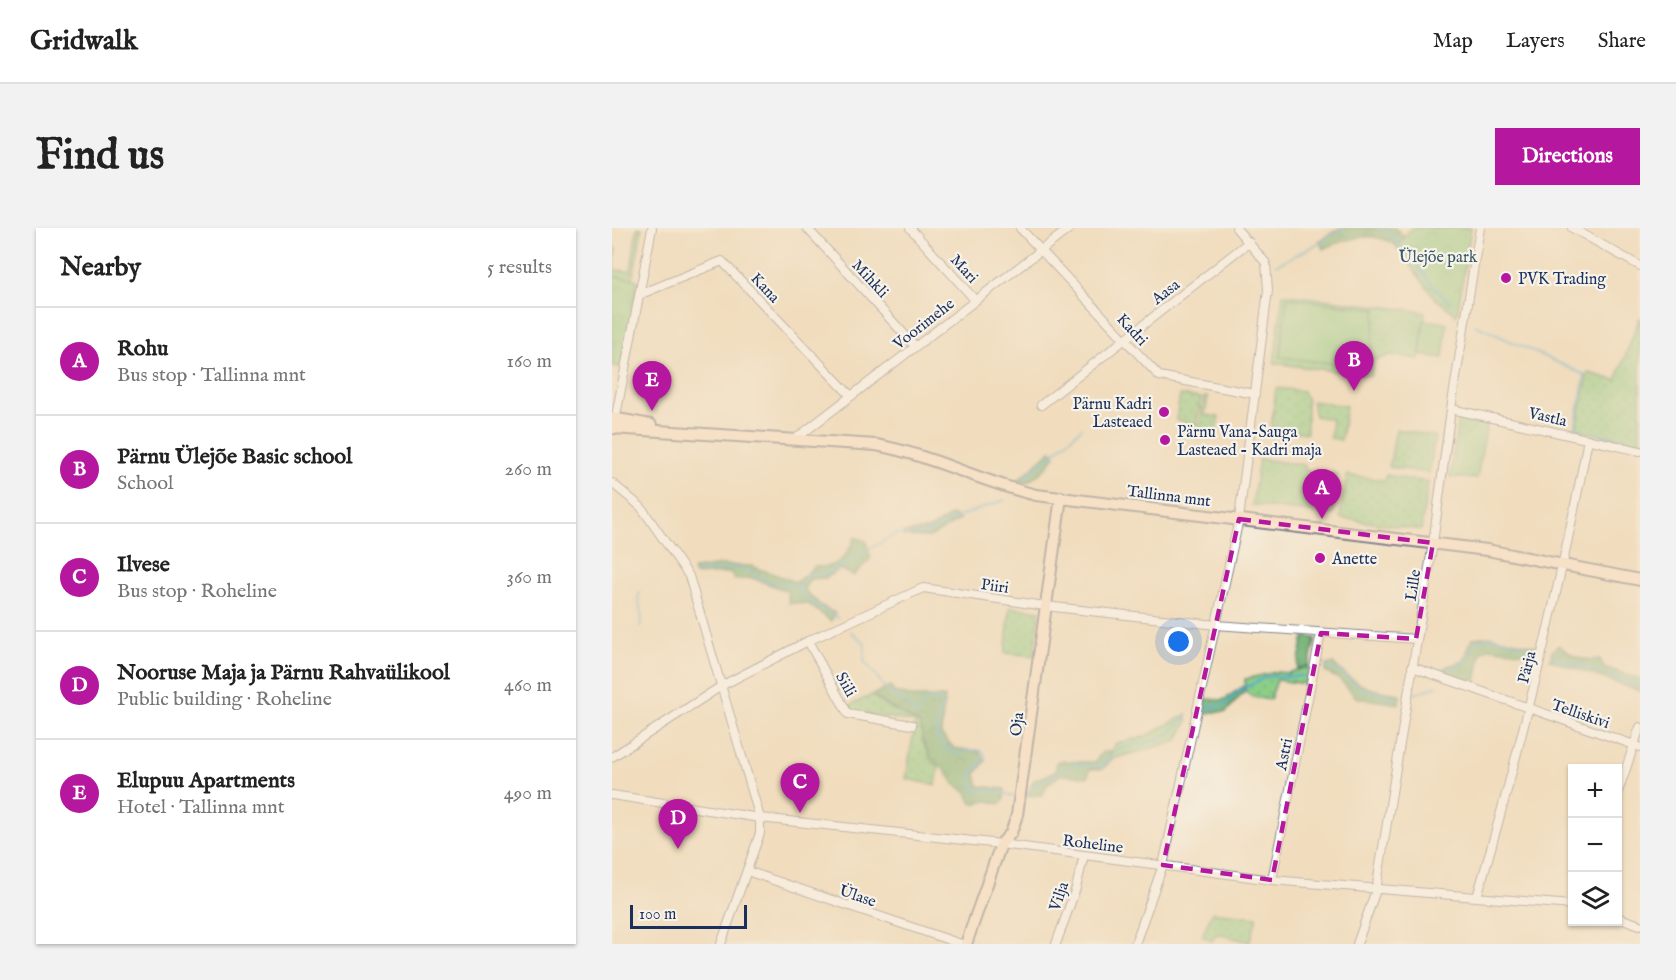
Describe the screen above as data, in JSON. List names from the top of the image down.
{
  "streets": {
    "main road": ["Tallinna mnt", "Oja"],
    "street": [
      "Mari",
      "Mihkli",
      "Kana",
      "Aasa",
      "Voorimehe",
      "Kadri",
      "Vastla",
      "Piiri",
      "Lille",
      "Pärja",
      "Siili",
      "Telliskivi",
      "Astri",
      "Roheline",
      "Ülase",
      "Vilja"
    ]
  },
  "crossings": [
    ["Mari", "Voorimehe"],
    ["Mihkli", "Voorimehe"],
    ["Kana", "Voorimehe"],
    ["Aasa", "Kadri"],
    ["Voorimehe", "Kadri"],
    ["Voorimehe", "Tallinna mnt"],
    ["Vastla", "Lille"],
    ["Vastla", "Pärja"],
    ["Tallinna mnt", "Lille"],
    ["Tallinna mnt", "Pärja"],
    ["Tallinna mnt", "Oja"],
    ["Piiri", "Lille"],
    ["Piiri", "Siili"],
    ["Piiri", "Oja"],
    ["Piiri", "Astri"],
    ["Lille", "Telliskivi"],
    ["Lille", "Roheline"],
    ["Pärja", "Telliskivi"],
    ["Pärja", "Roheline"],
    ["Oja", "Roheline"],
    ["Astri", "Roheline"],
    ["Roheline", "Vilja"]
  ],
  "parks": ["Ülejõe park"],
  "places": [
    "PVK Trading",
    "Pärnu Kadri Lasteaed",
    "Pärnu Vana-Sauga Lasteaed - Kadri maja",
    "Anette"
  ],
  "scale_bar": "100 m",
  "page": {
    "header": "Gridwalk",
    "nav": ["Map", "Layers", "Share"],
    "buttons": "Directions",
    "title": "Find us",
    "heading": ["Nearby", "5 results"],
    "list": [
      {
        "mark": "A",
        "name": "Rohu",
        "note": "Bus stop · Tallinna mnt",
        "value": "160 m"
      },
      {
        "mark": "B",
        "name": "Pärnu Ülejõe Basic school",
        "note": "School",
        "value": "260 m"
      },
      {
        "mark": "C",
        "name": "Ilvese",
        "note": "Bus stop · Roheline",
        "value": "360 m"
      },
      {
        "mark": "D",
        "name": "Nooruse Maja ja Pärnu Rahvaülikool",
        "note": "Public building · Roheline",
        "value": "460 m"
      },
      {
        "mark": "E",
        "name": "Elupuu Apartments",
        "note": "Hotel · Tallinna mnt",
        "value": "490 m"
      }
    ],
    "pins": [
      "B",
      "E",
      "A",
      "C",
      "D"
    ],
    "map_buttons": ["+", "−"],
    "scale": "100 m"
  }
}
